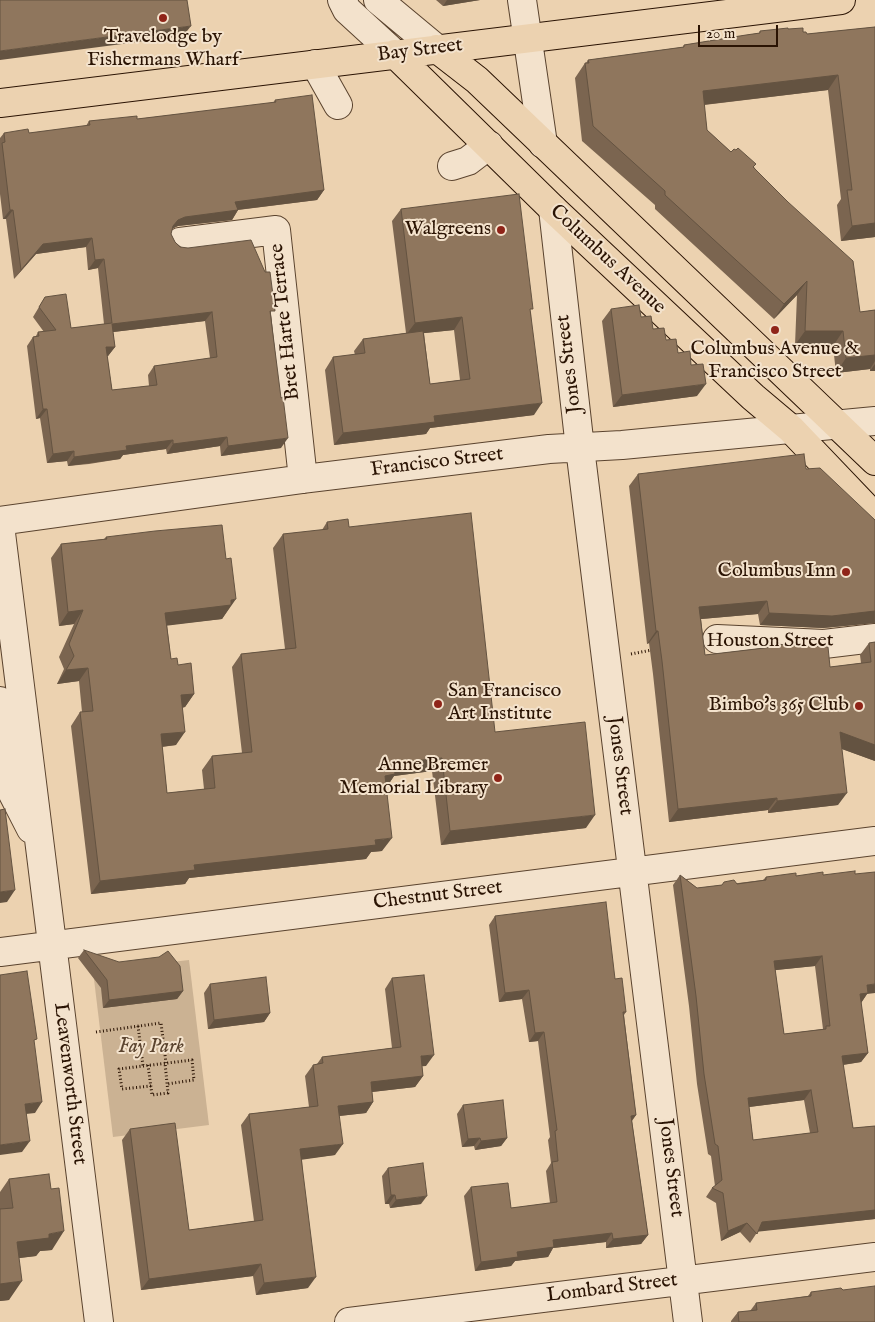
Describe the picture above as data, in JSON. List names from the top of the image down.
{
  "streets": {
    "main road": ["Bay Street", "Columbus Avenue"],
    "street": [
      "Bret Harte Terrace",
      "Jones Street",
      "Francisco Street",
      "Houston Street",
      "Chestnut Street",
      "Leavenworth Street",
      "Lombard Street"
    ]
  },
  "crossings": [
    ["Bay Street", "Columbus Avenue"],
    ["Columbus Avenue", "Jones Street"],
    ["Columbus Avenue", "Francisco Street"],
    ["Bret Harte Terrace", "Francisco Street"],
    ["Jones Street", "Francisco Street"],
    ["Jones Street", "Chestnut Street"],
    ["Jones Street", "Lombard Street"],
    ["Chestnut Street", "Leavenworth Street"]
  ],
  "parks": ["Fay Park"],
  "places": [
    "Travelodge by Fishermans Wharf",
    "Walgreens",
    "Columbus Avenue & Francisco Street",
    "Columbus Inn",
    "San Francisco Art Institute",
    "Bimbo's 365 Club",
    "Anne Bremer Memorial Library"
  ],
  "scale_bar": "20 m"
}
